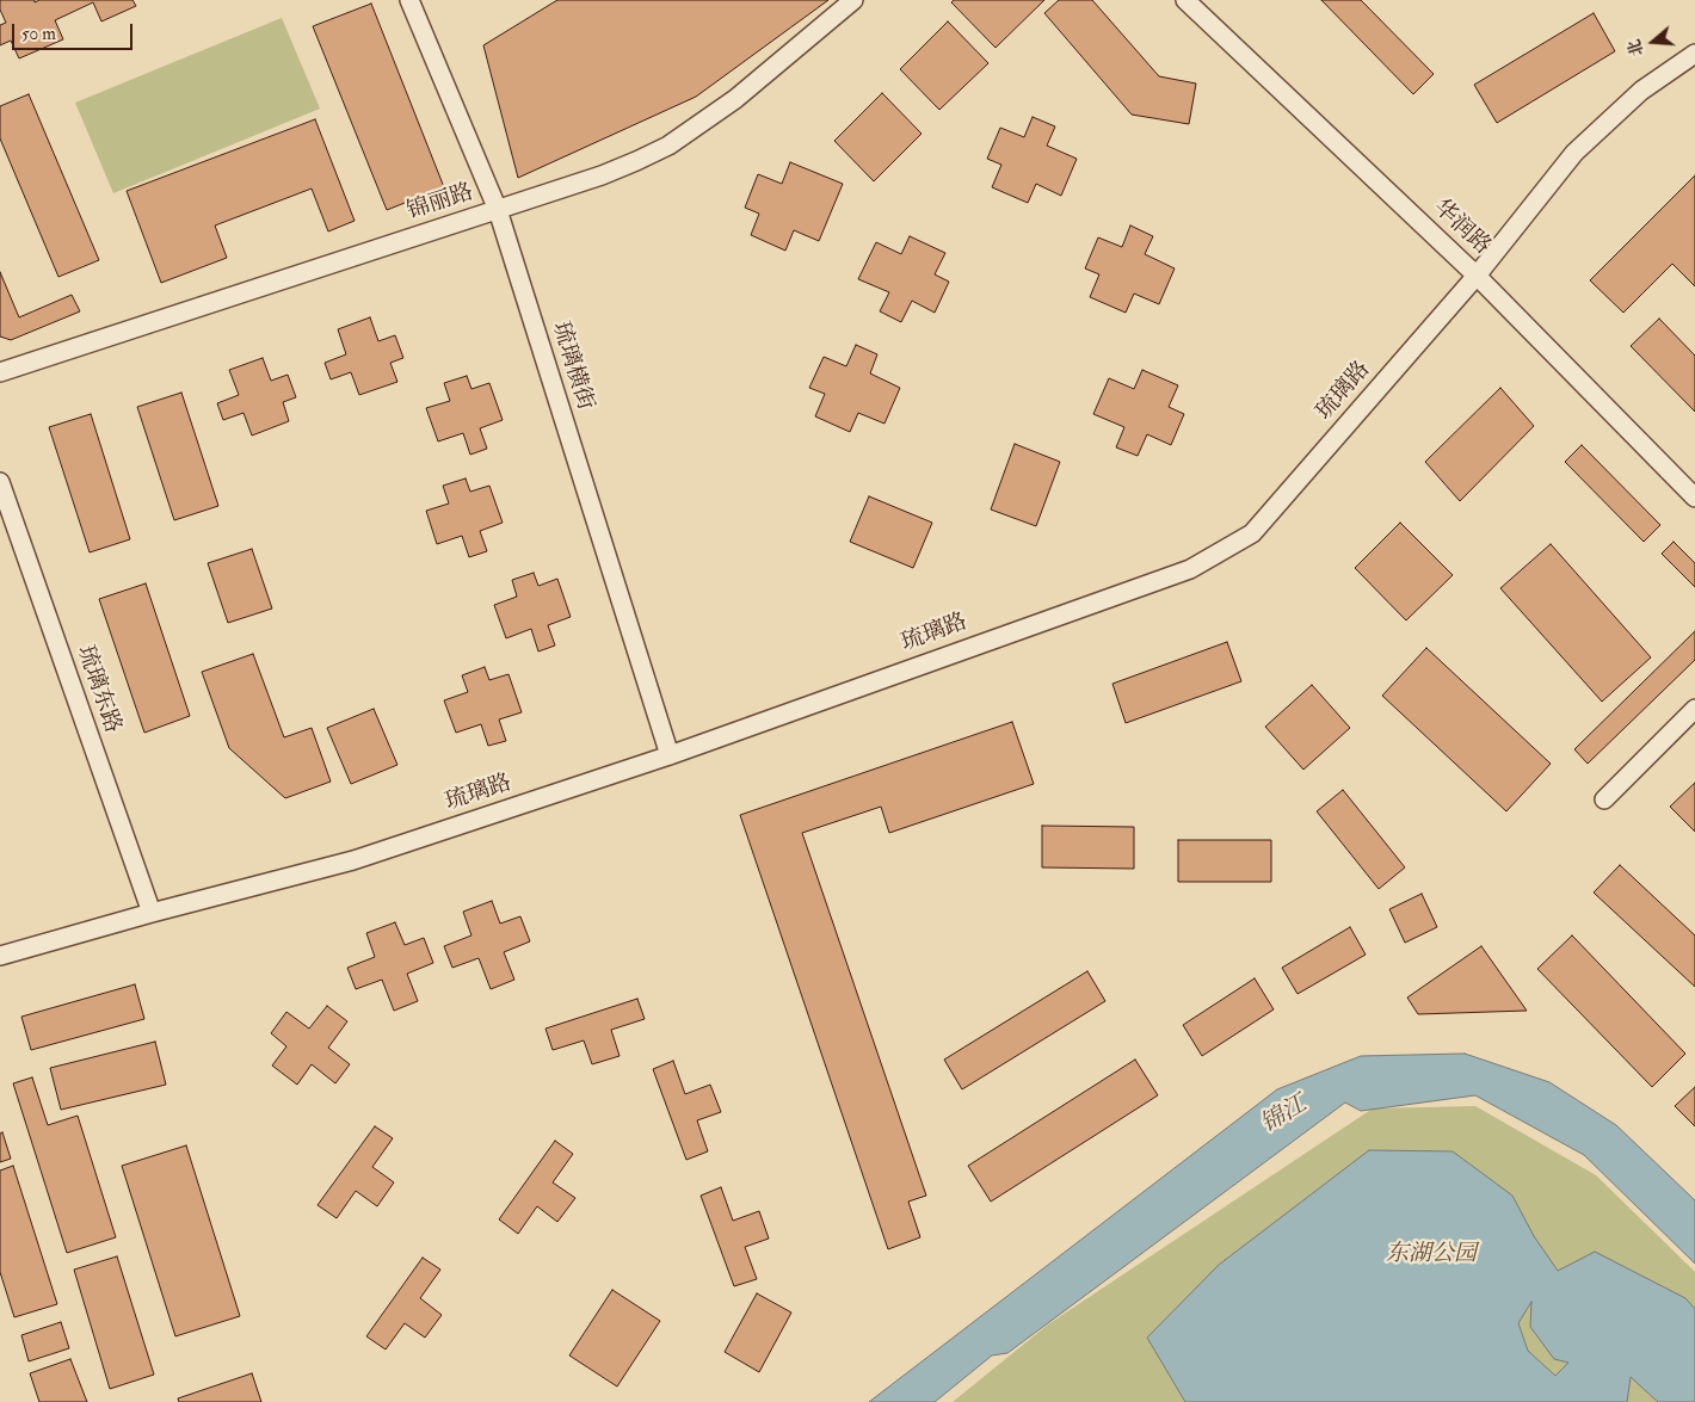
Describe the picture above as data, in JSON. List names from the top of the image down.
{
  "streets": {
    "street": [
      "锦丽路",
      "华润路",
      "琉璃横街",
      "琉璃路",
      "琉璃东路"
    ]
  },
  "crossings": [
    ["锦丽路", "琉璃横街"],
    ["华润路", "琉璃路"],
    ["琉璃横街", "琉璃路"],
    ["琉璃路", "琉璃东路"]
  ],
  "water": ["锦江"],
  "parks": ["东湖公园"],
  "scale_bar": "50 m",
  "north": "left"
}
